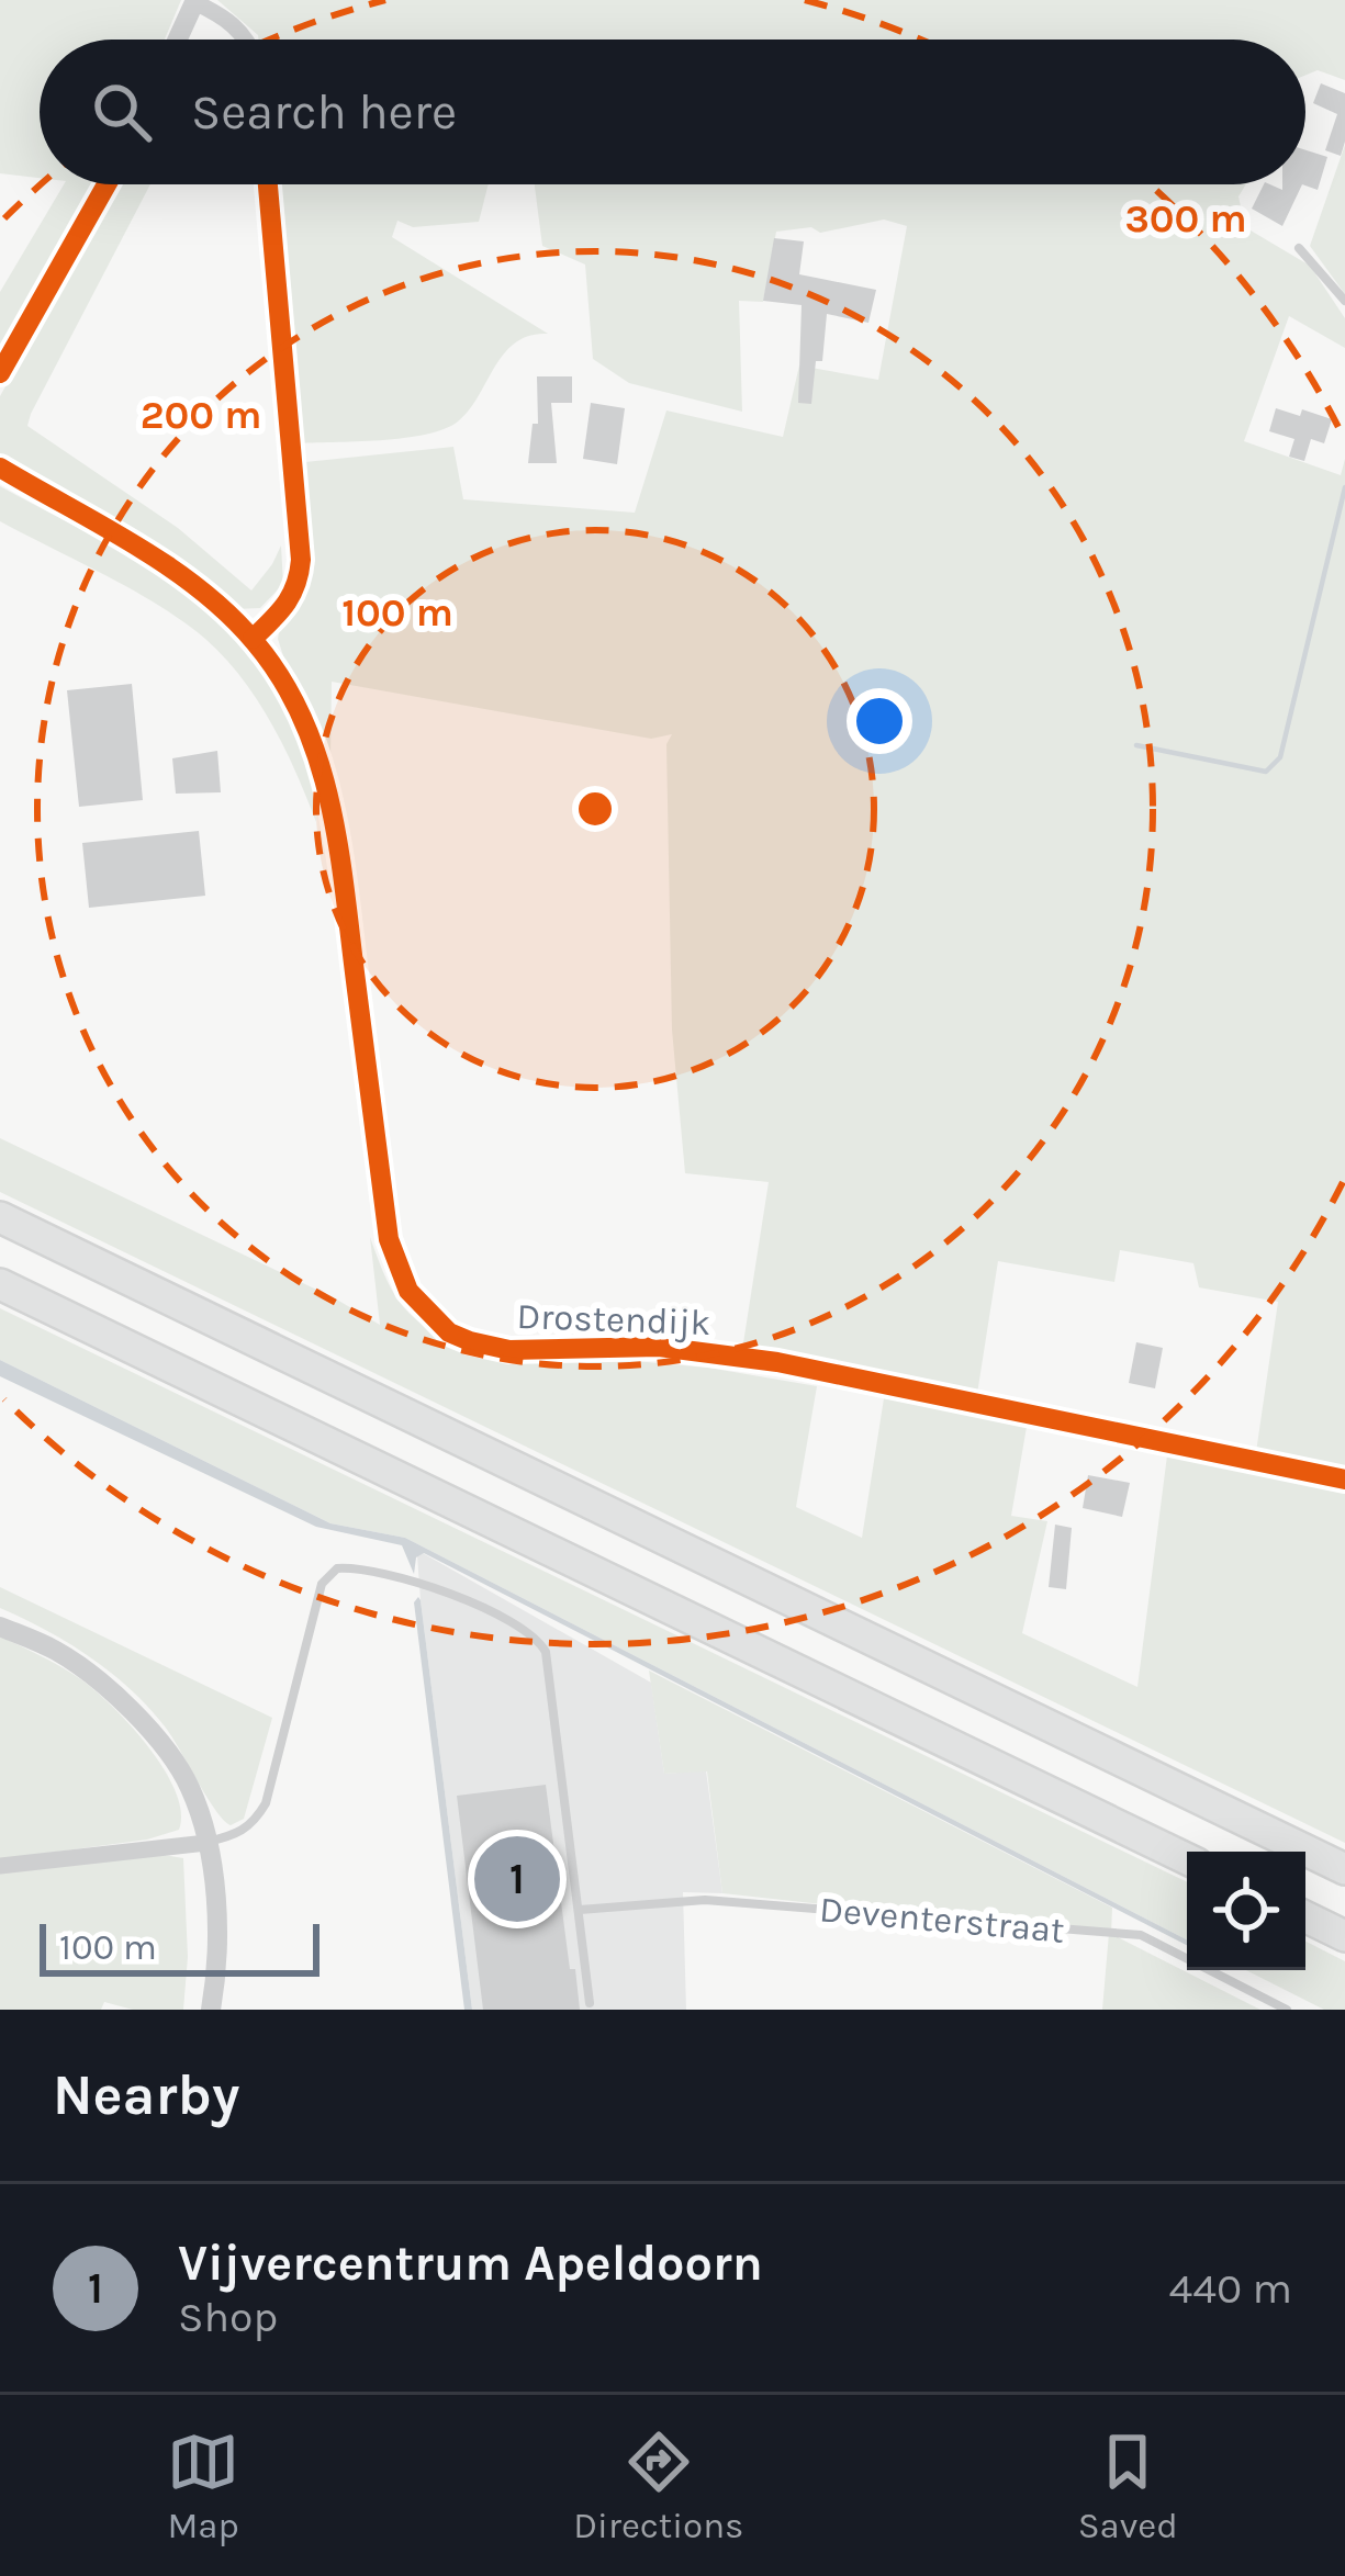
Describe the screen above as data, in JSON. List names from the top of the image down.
{
  "streets": {
    "street": ["Drostendijk"],
    "lane": ["Deventerstraat"]
  },
  "scale_bar": "100 m",
  "page": {
    "search": "Search here",
    "pins": "1",
    "scale": "100 m",
    "heading": "Nearby",
    "list": [
      {
        "mark": "1",
        "name": "Vijvercentrum Apeldoorn",
        "note": "Shop",
        "value": "440 m"
      }
    ],
    "nav": ["Map", "Directions", "Saved"]
  },
  "rings": ["300 m", "200 m", "100 m"]
}
